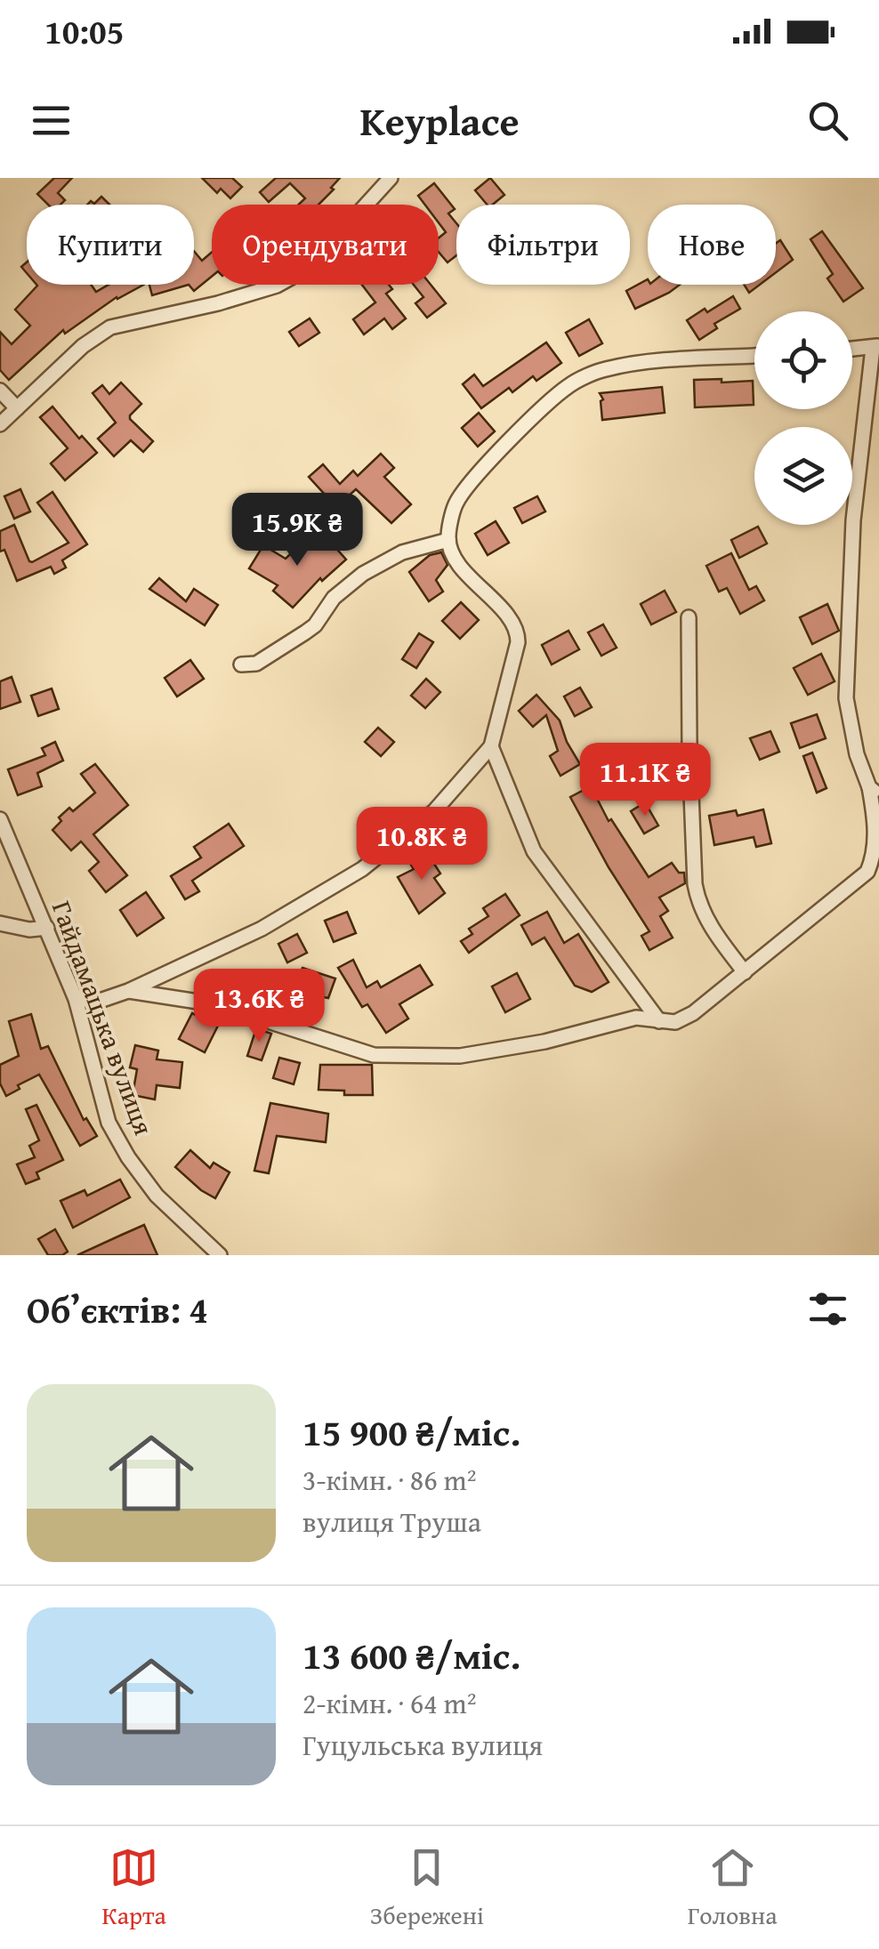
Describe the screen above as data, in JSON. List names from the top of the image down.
{
  "streets": {
    "street": ["Гайдамацька вулиця"]
  },
  "page": {
    "status": "10:05",
    "header": "Keyplace",
    "chip": [
      "Купити",
      "Орендувати",
      "Фільтри",
      "Нове"
    ],
    "price": [
      "15.9K ₴",
      "11.1K ₴",
      "10.8K ₴",
      "13.6K ₴"
    ],
    "heading": "Об’єктів: 4",
    "list": [
      {
        "name": "15 900 ₴/міс.",
        "note": "3-кімн. · 86 m² · вулиця Труша"
      },
      {
        "name": "13 600 ₴/міс.",
        "note": "2-кімн. · 64 m² · Гуцульська вулиця"
      }
    ],
    "tabs": ["Карта", "Збережені", "Головна"]
  }
}
